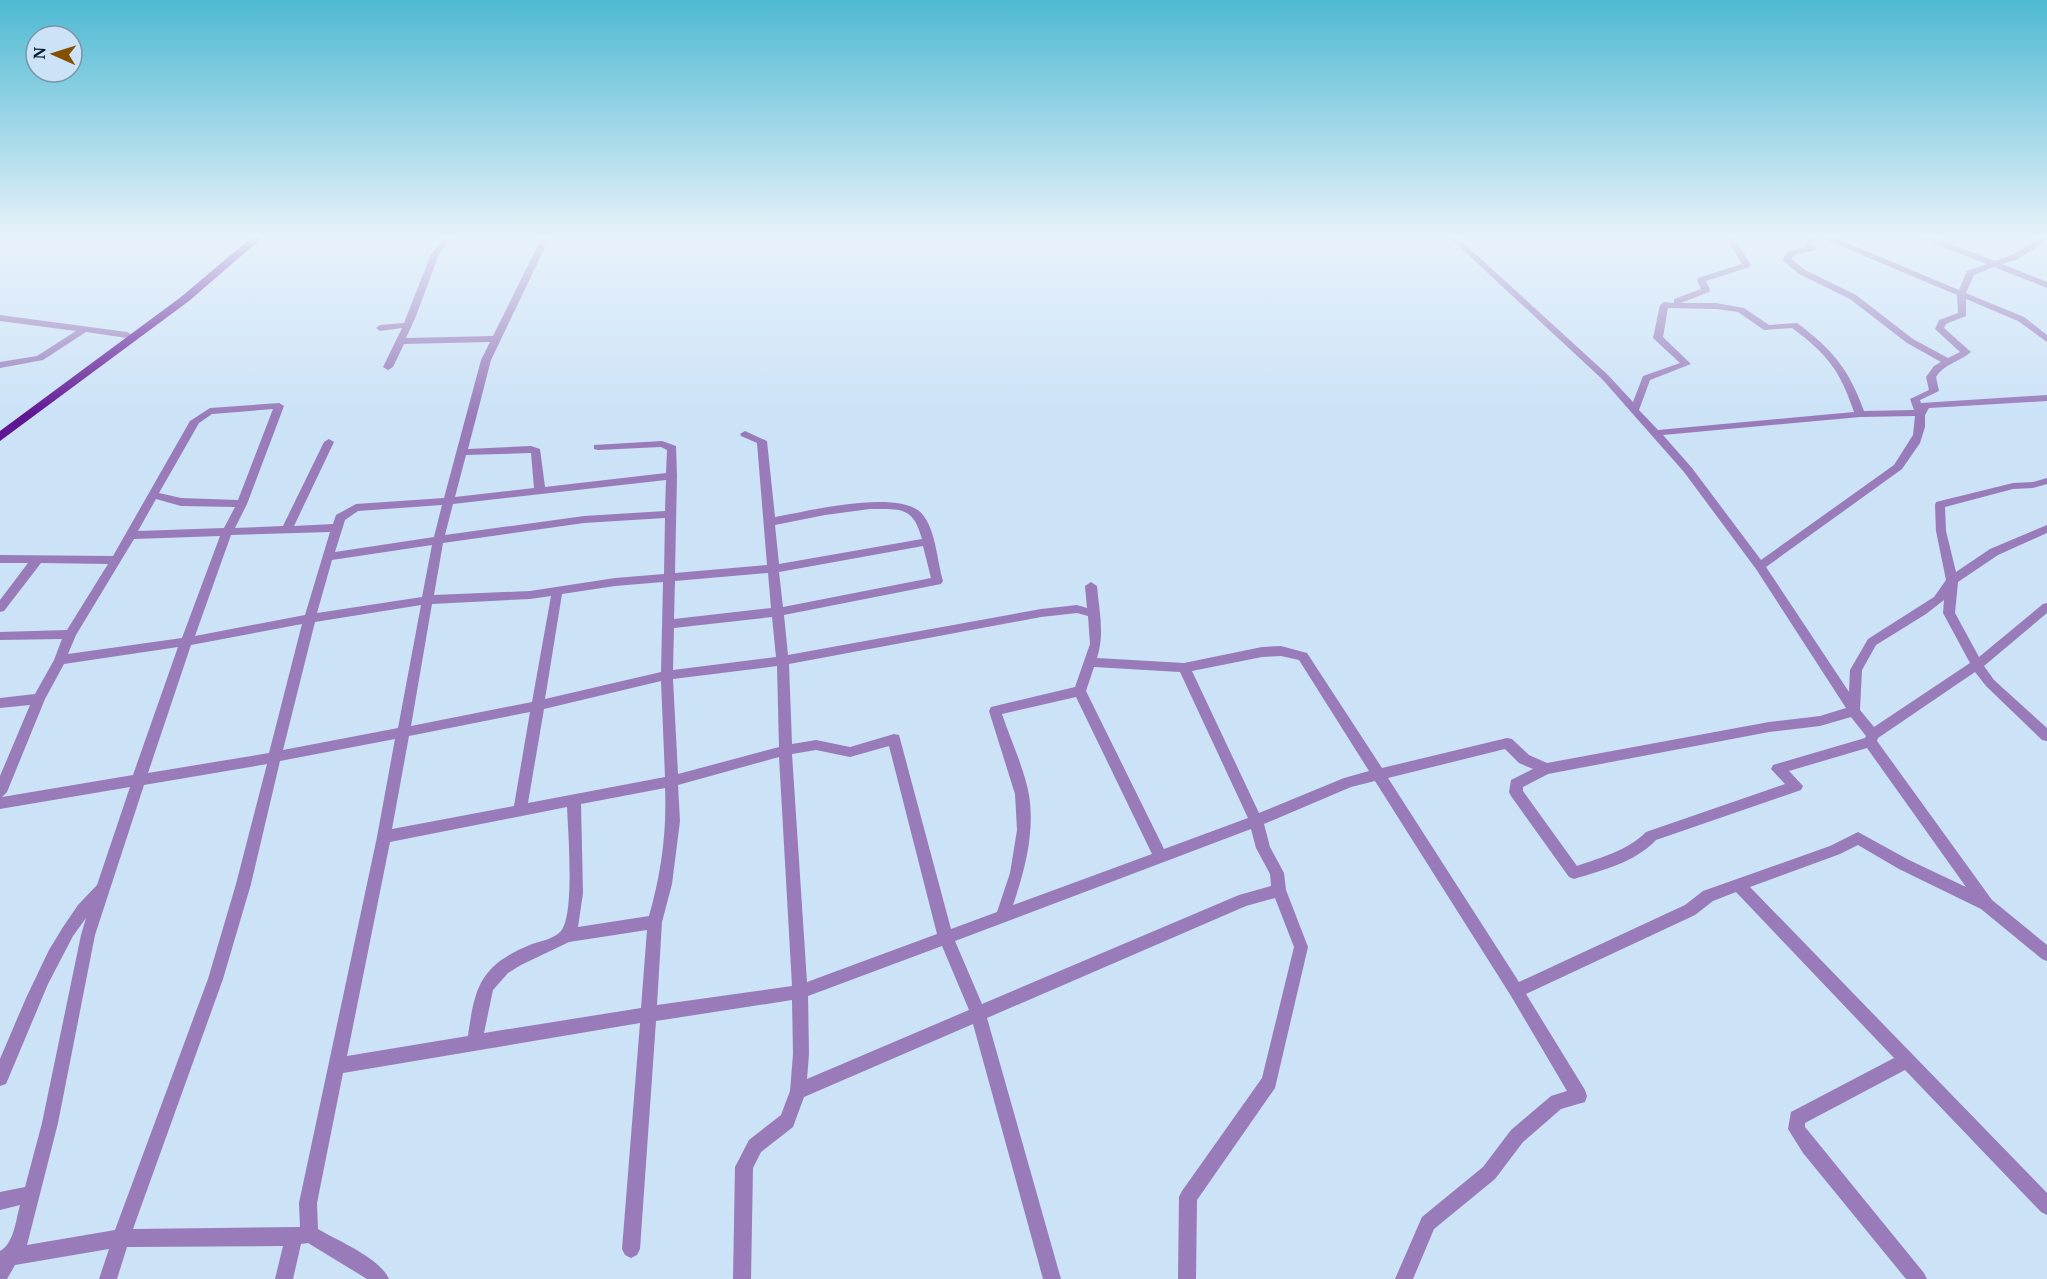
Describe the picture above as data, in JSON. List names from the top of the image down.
{
  "north": "left"
}
